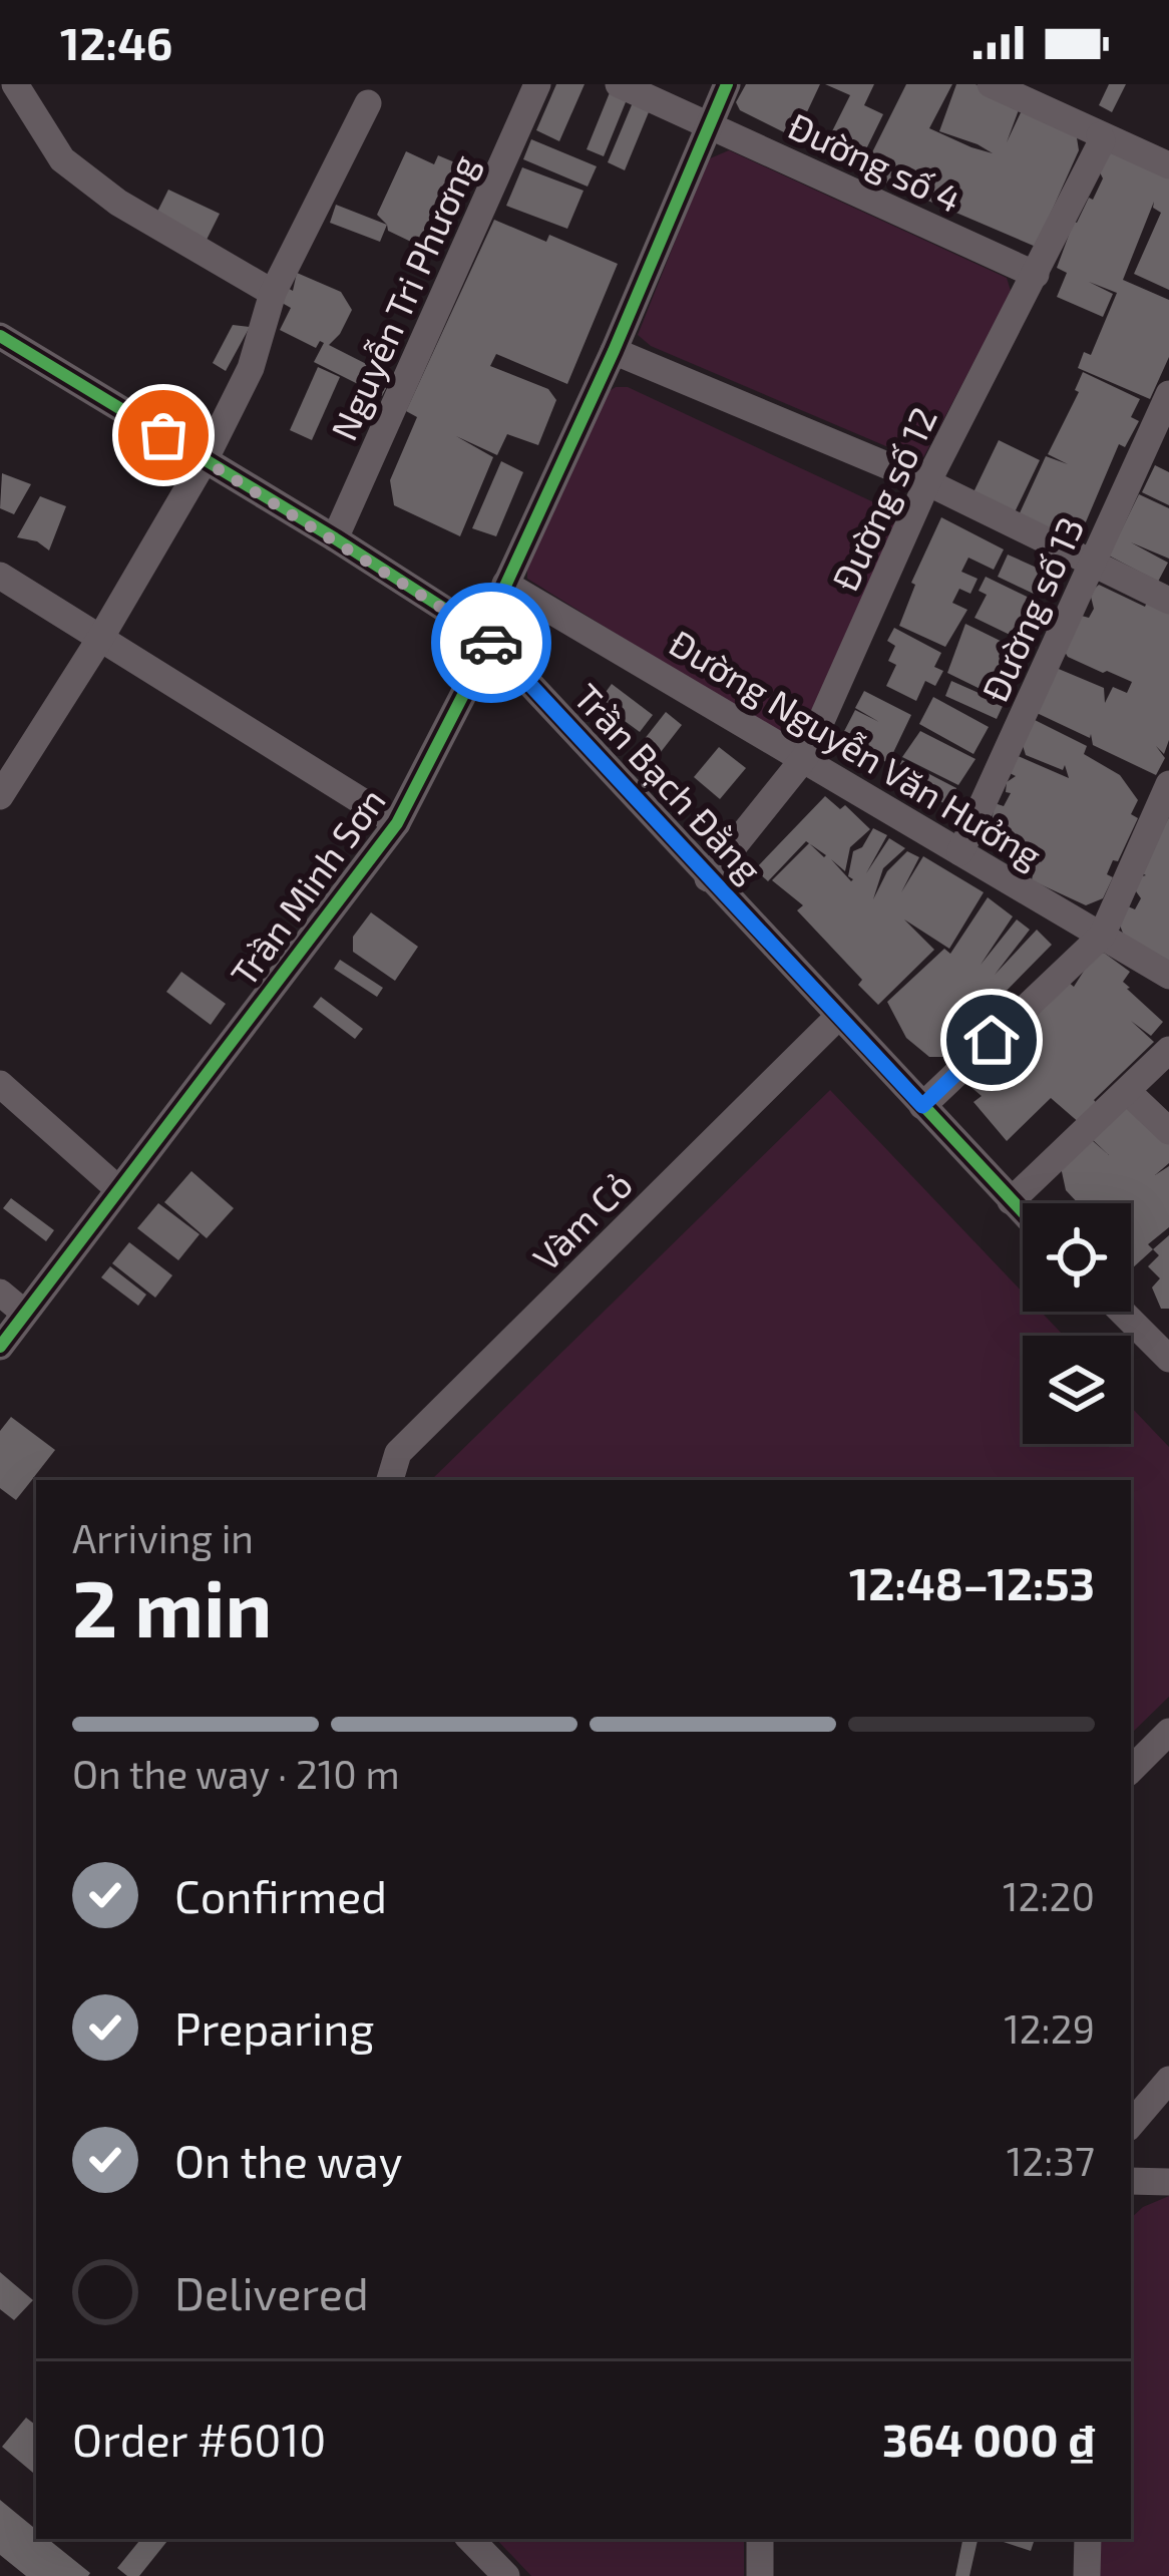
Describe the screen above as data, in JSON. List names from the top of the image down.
{
  "streets": {
    "street": [
      "Đường số 4",
      "Nguyễn Tri Phương",
      "Đường số 12",
      "Đường số 13",
      "Đường Nguyễn Văn Hưởng",
      "Trần Bạch Đằng",
      "Trần Minh Sơn",
      "Vàm Cỏ"
    ]
  },
  "crossings": [
    ["Đường số 4", "Đường số 12"],
    ["Đường số 4", "Trần Minh Sơn"],
    ["Nguyễn Tri Phương", "Trần Bạch Đằng"],
    ["Đường số 12", "Đường Nguyễn Văn Hưởng"],
    ["Đường số 12", "Trần Bạch Đằng"],
    ["Đường số 13", "Đường Nguyễn Văn Hưởng"],
    ["Đường Nguyễn Văn Hưởng", "Trần Minh Sơn"],
    ["Trần Bạch Đằng", "Trần Minh Sơn"],
    ["Trần Bạch Đằng", "Vàm Cỏ"]
  ],
  "page": {
    "status": "12:46",
    "heading": ["2 min", "Arriving in", "12:48–12:53"],
    "panel": ["Order #6010", "364 000 ₫"],
    "bar": "On the way · 210 m",
    "list": [
      ["Confirmed", "12:20"],
      ["Preparing", "12:29"],
      ["On the way", "12:37"],
      "Delivered"
    ]
  }
}
